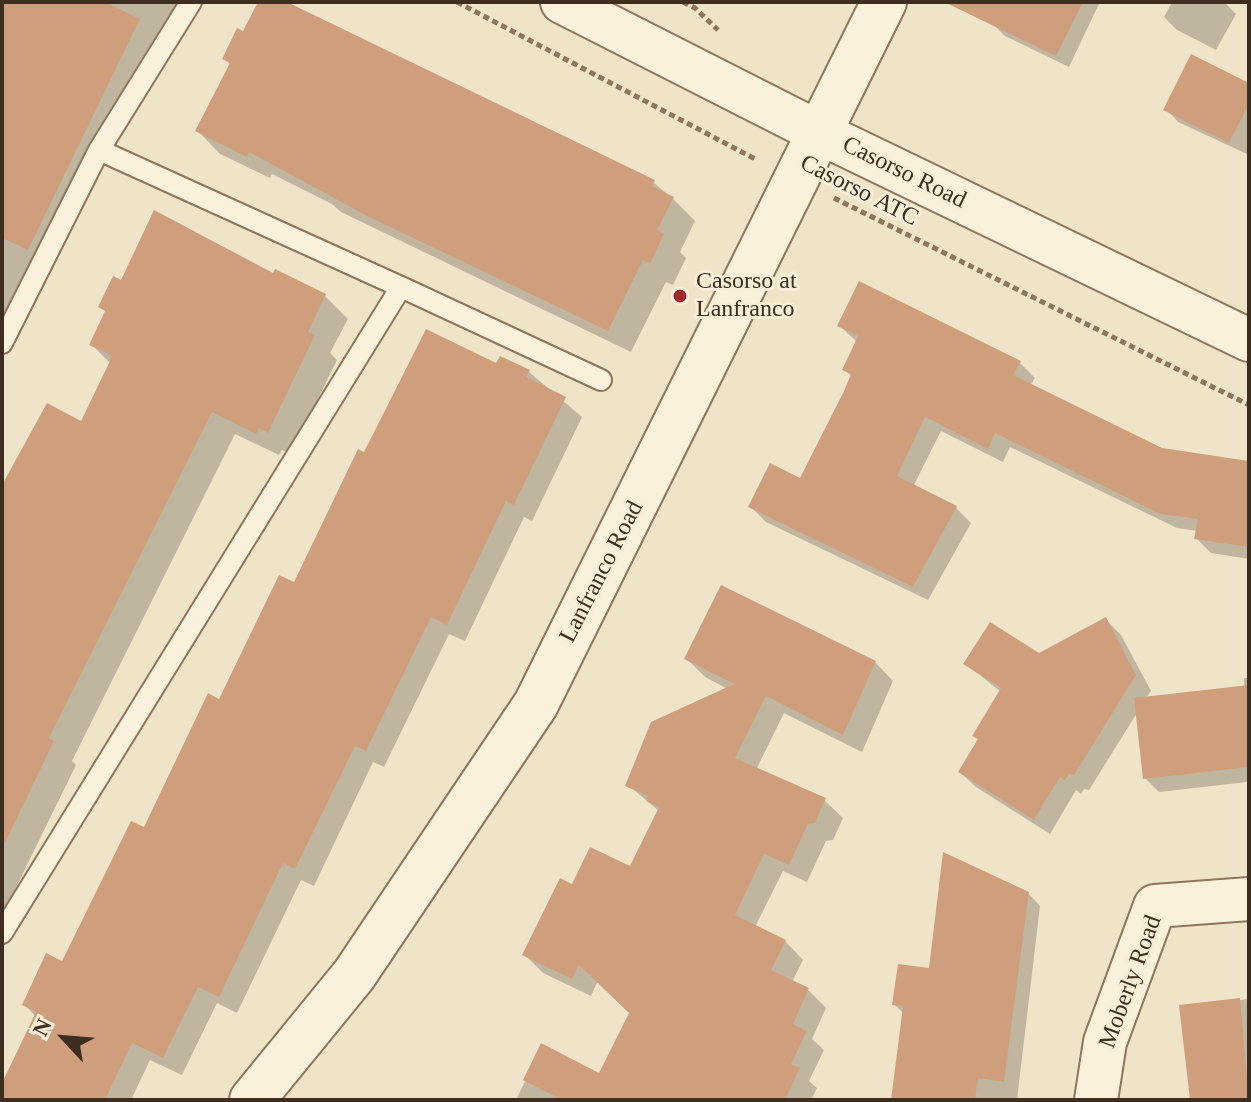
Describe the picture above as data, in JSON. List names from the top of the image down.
{
  "streets": {
    "street": ["Casorso Road", "Lanfranco Road", "Moberly Road"],
    "path": ["Casorso ATC"]
  },
  "crossings": [
    ["Casorso Road", "Lanfranco Road"],
    ["Casorso ATC", "Lanfranco Road"]
  ],
  "places": ["Casorso at Lanfranco"],
  "north": "top left"
}
